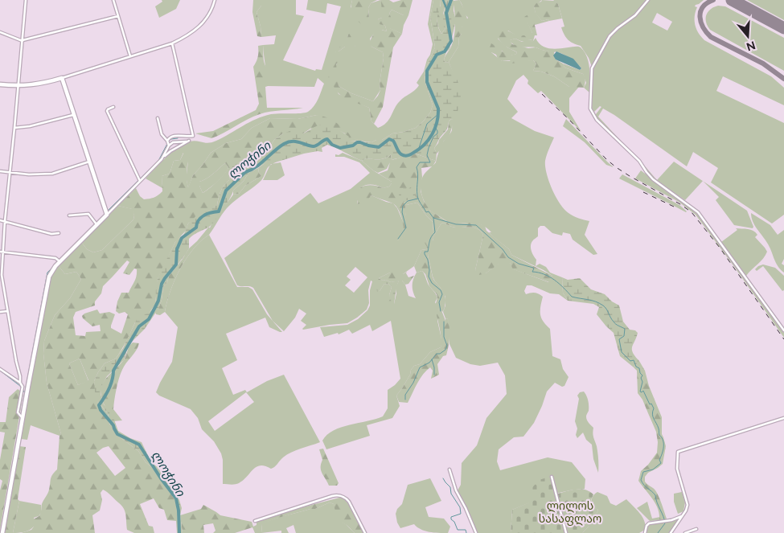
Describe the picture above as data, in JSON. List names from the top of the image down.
{
  "water": ["ლოჭინი"],
  "parks": ["ლილოს სასაფლაო"],
  "north": "bottom"
}
